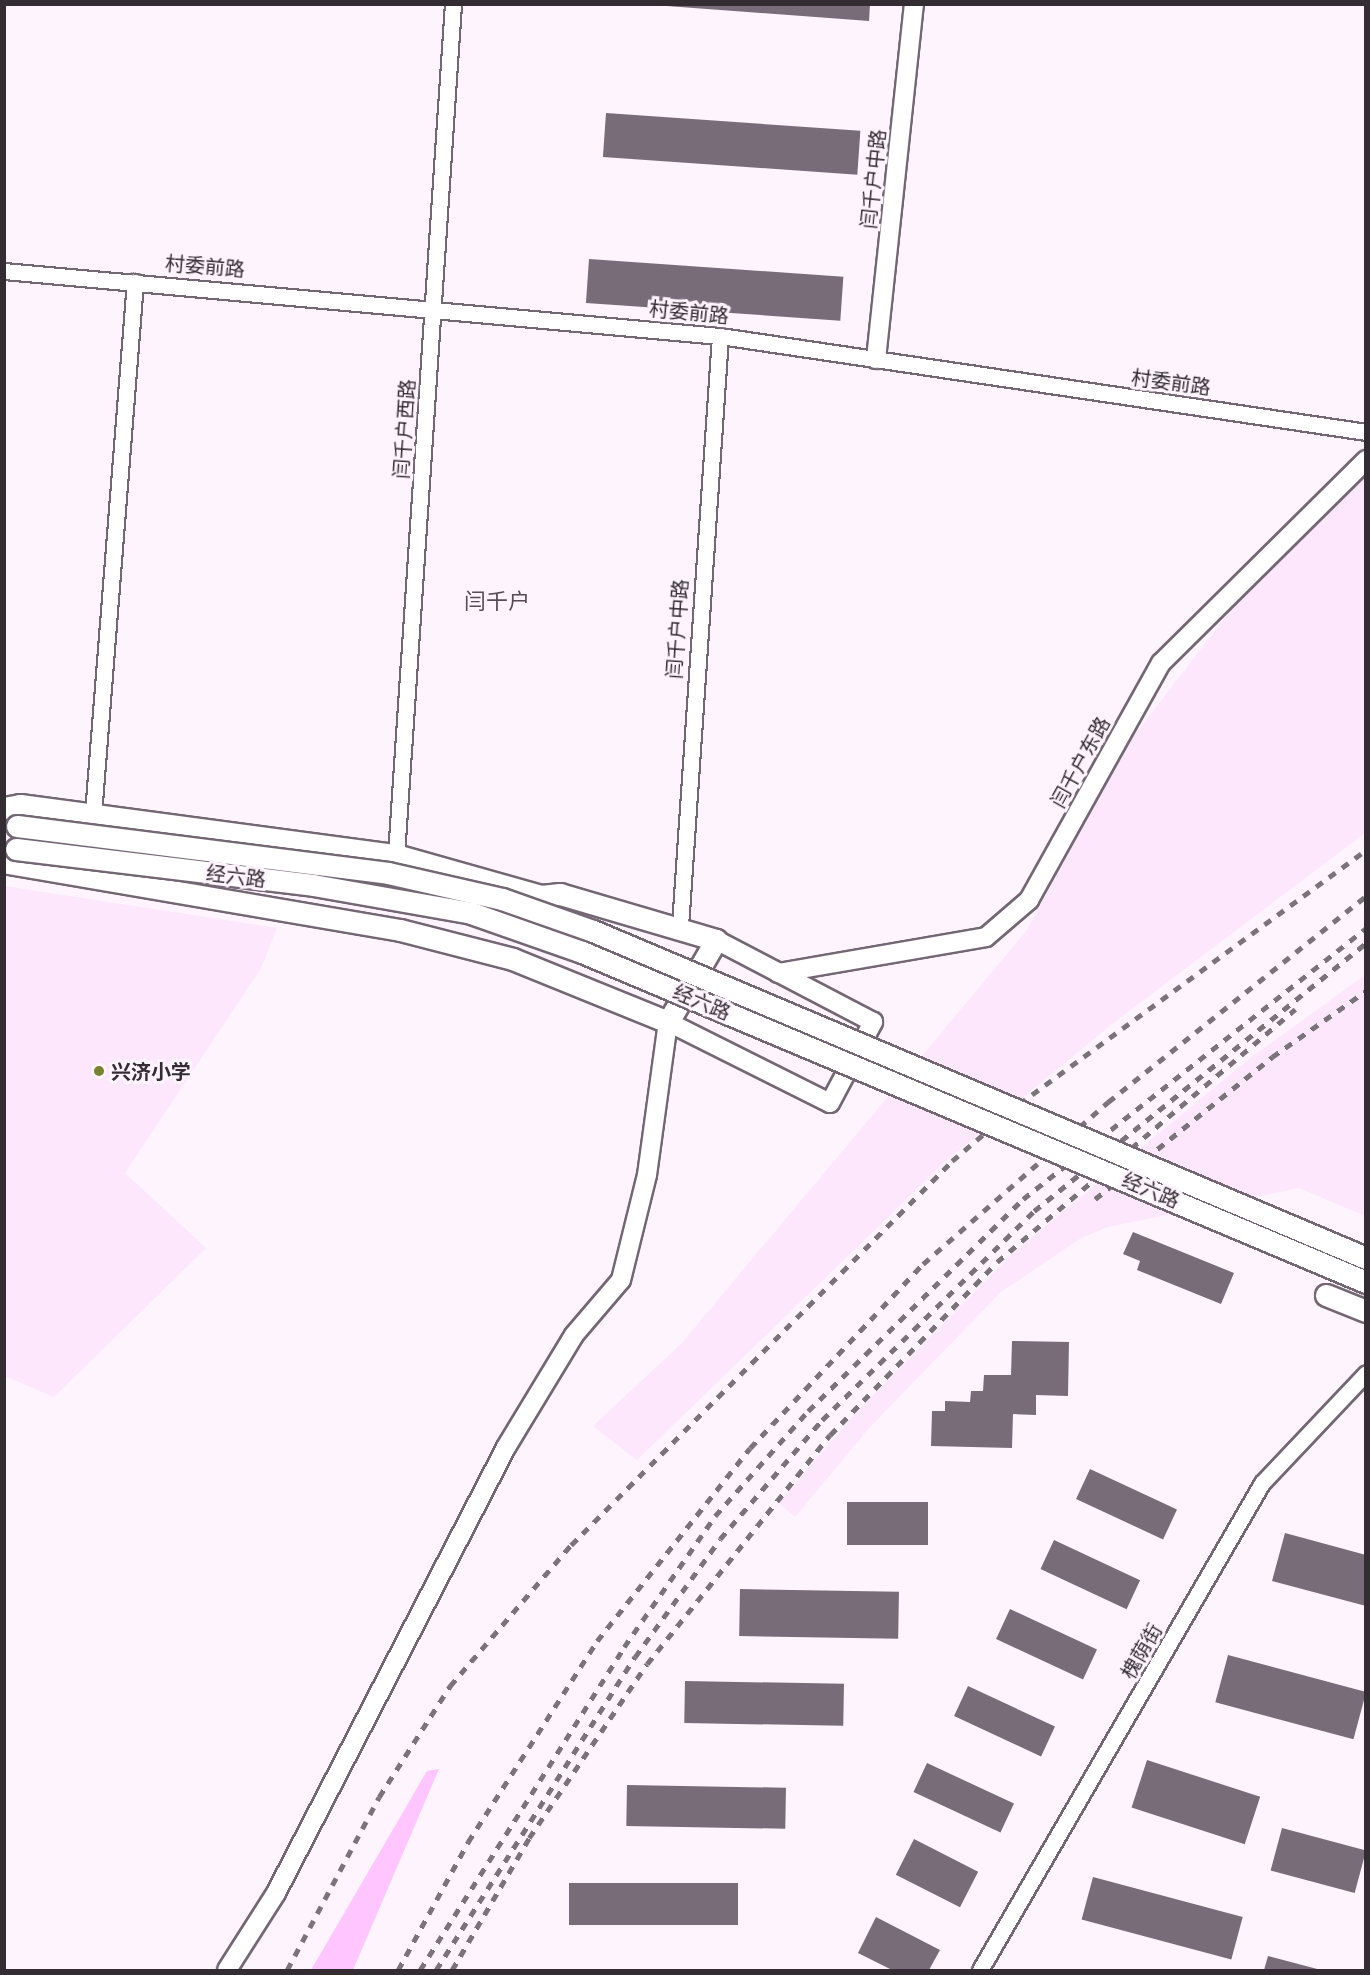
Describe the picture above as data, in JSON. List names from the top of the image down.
{
  "streets": {
    "main road": ["经六路"],
    "street": [
      "闫千户中路",
      "村委前路",
      "闫千户西路",
      "闫千户东路",
      "槐荫街"
    ]
  },
  "crossings": [
    ["闫千户中路", "村委前路"],
    ["村委前路", "闫千户西路"]
  ],
  "districts": ["闫千户"],
  "places": ["兴济小学"]
}
